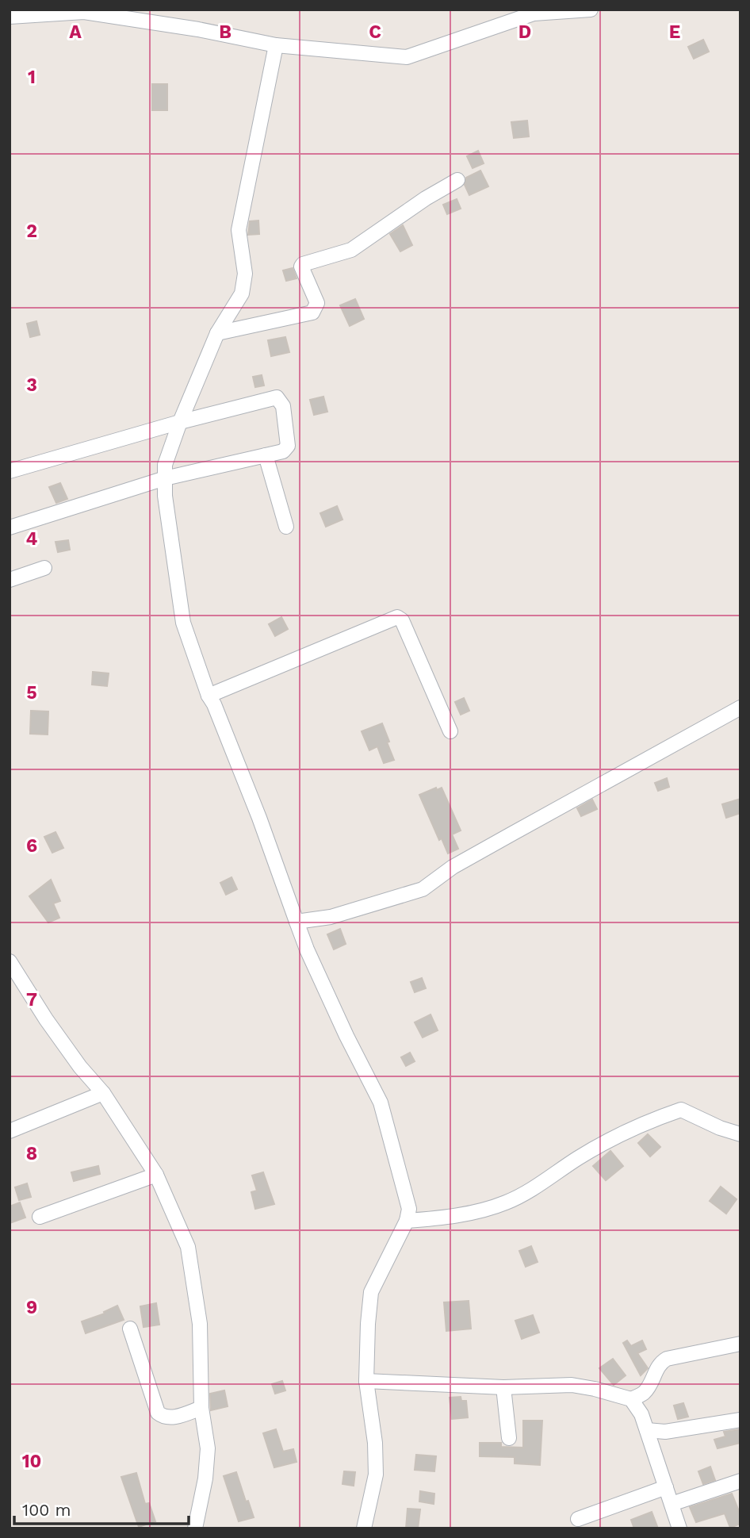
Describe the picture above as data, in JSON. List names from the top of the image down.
{
  "scale_bar": "100 m",
  "grid": {
    "columns": [
      "A",
      "B",
      "C",
      "D",
      "E"
    ],
    "rows": [
      "1",
      "2",
      "3",
      "4",
      "5",
      "6",
      "7",
      "8",
      "9",
      "10"
    ]
  }
}
